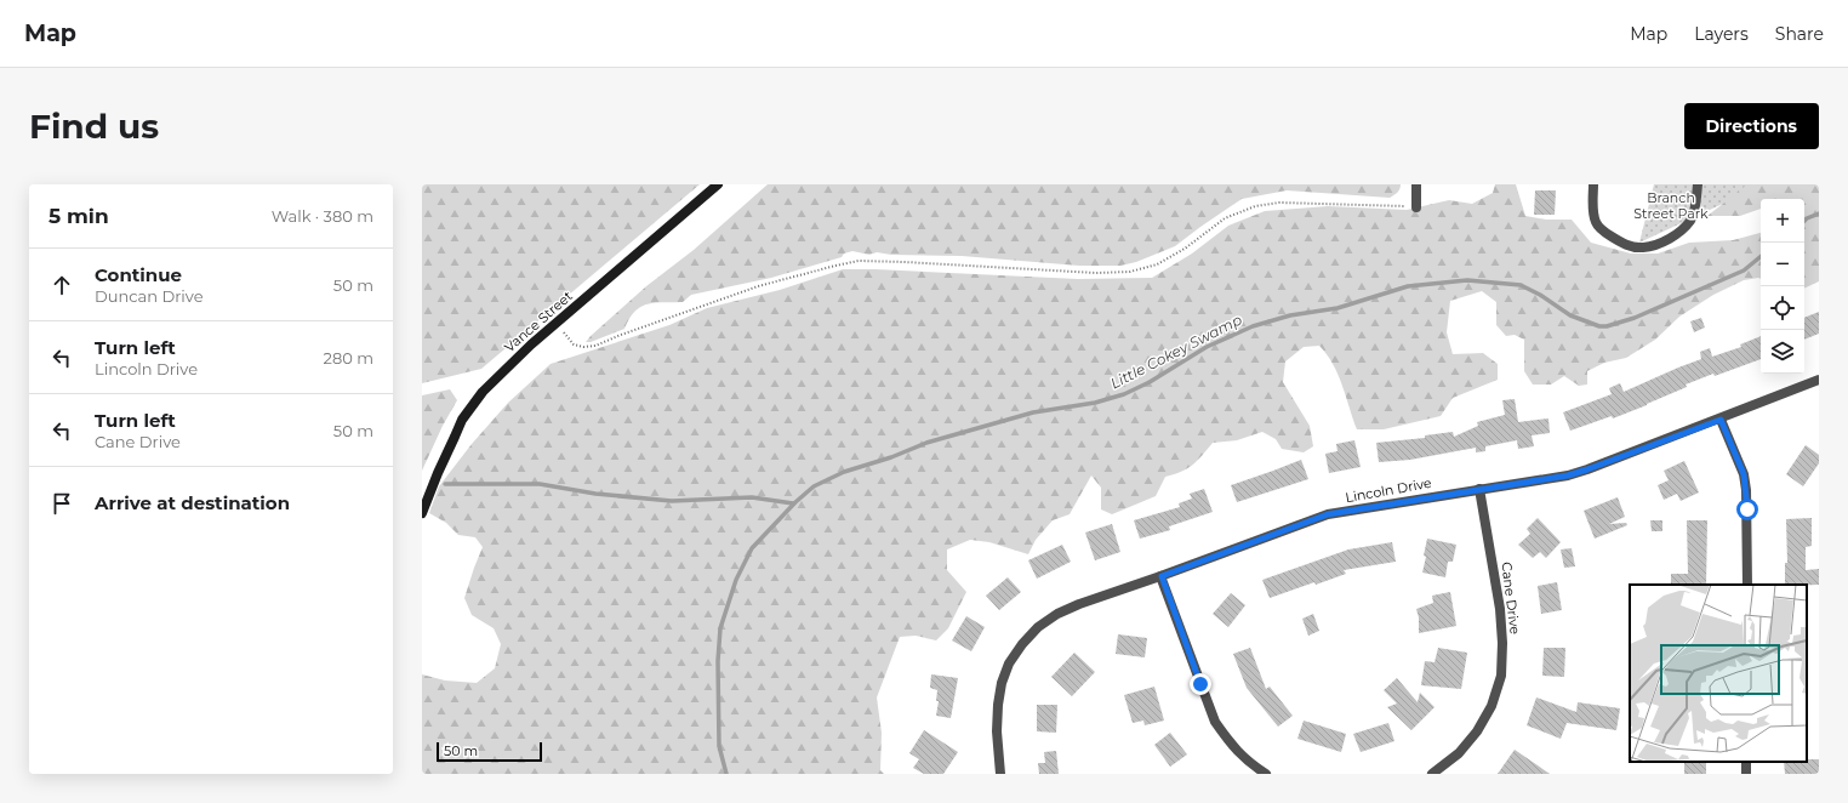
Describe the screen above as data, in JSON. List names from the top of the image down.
{
  "streets": {
    "street": ["Vance Street", "Lincoln Drive", "Cane Drive"]
  },
  "crossings": [
    ["Lincoln Drive", "Cane Drive"]
  ],
  "water": ["Little Cokey Swamp"],
  "parks": ["Branch Street Park"],
  "scale_bar": "50 m",
  "page": {
    "header": "Map",
    "nav": ["Map", "Layers", "Share"],
    "buttons": "Directions",
    "title": "Find us",
    "heading": ["5 min", "Walk · 380 m"],
    "map_buttons": ["+", "−"],
    "list": [
      ["Continue", "Duncan Drive", "50 m"],
      ["Turn left", "Lincoln Drive", "280 m"],
      ["Turn left", "Cane Drive", "50 m"],
      "Arrive at destination"
    ],
    "scale": "50 m"
  }
}
